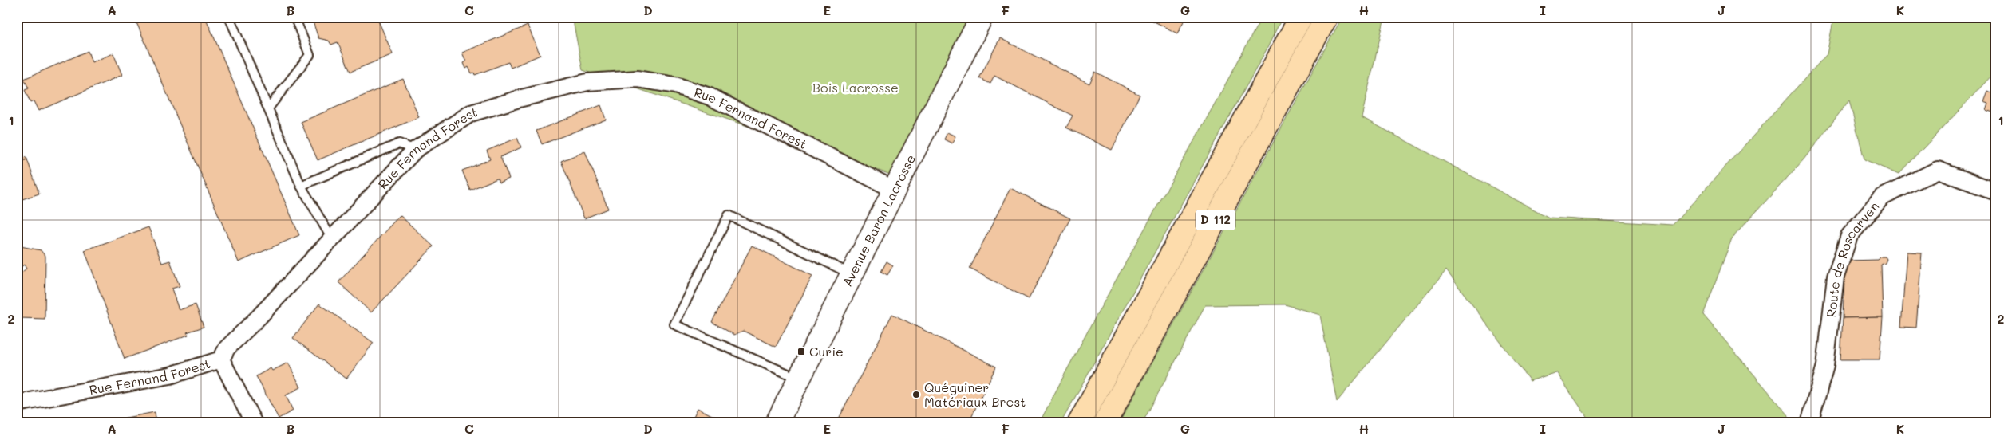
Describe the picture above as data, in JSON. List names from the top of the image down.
{
  "streets": {
    "highway": ["D 112"],
    "street": ["Rue Fernand Forest", "Avenue Baron Lacrosse", "Route de Roscarven"]
  },
  "crossings": [
    ["Rue Fernand Forest", "Avenue Baron Lacrosse"]
  ],
  "parks": ["Bois Lacrosse"],
  "places": {
    "transit": ["Curie"],
    "other": ["Quéguiner Matériaux Brest"]
  },
  "grid": {
    "columns": [
      "A",
      "B",
      "C",
      "D",
      "E",
      "F",
      "G",
      "H",
      "I",
      "J",
      "K"
    ],
    "rows": ["1", "2"]
  }
}
